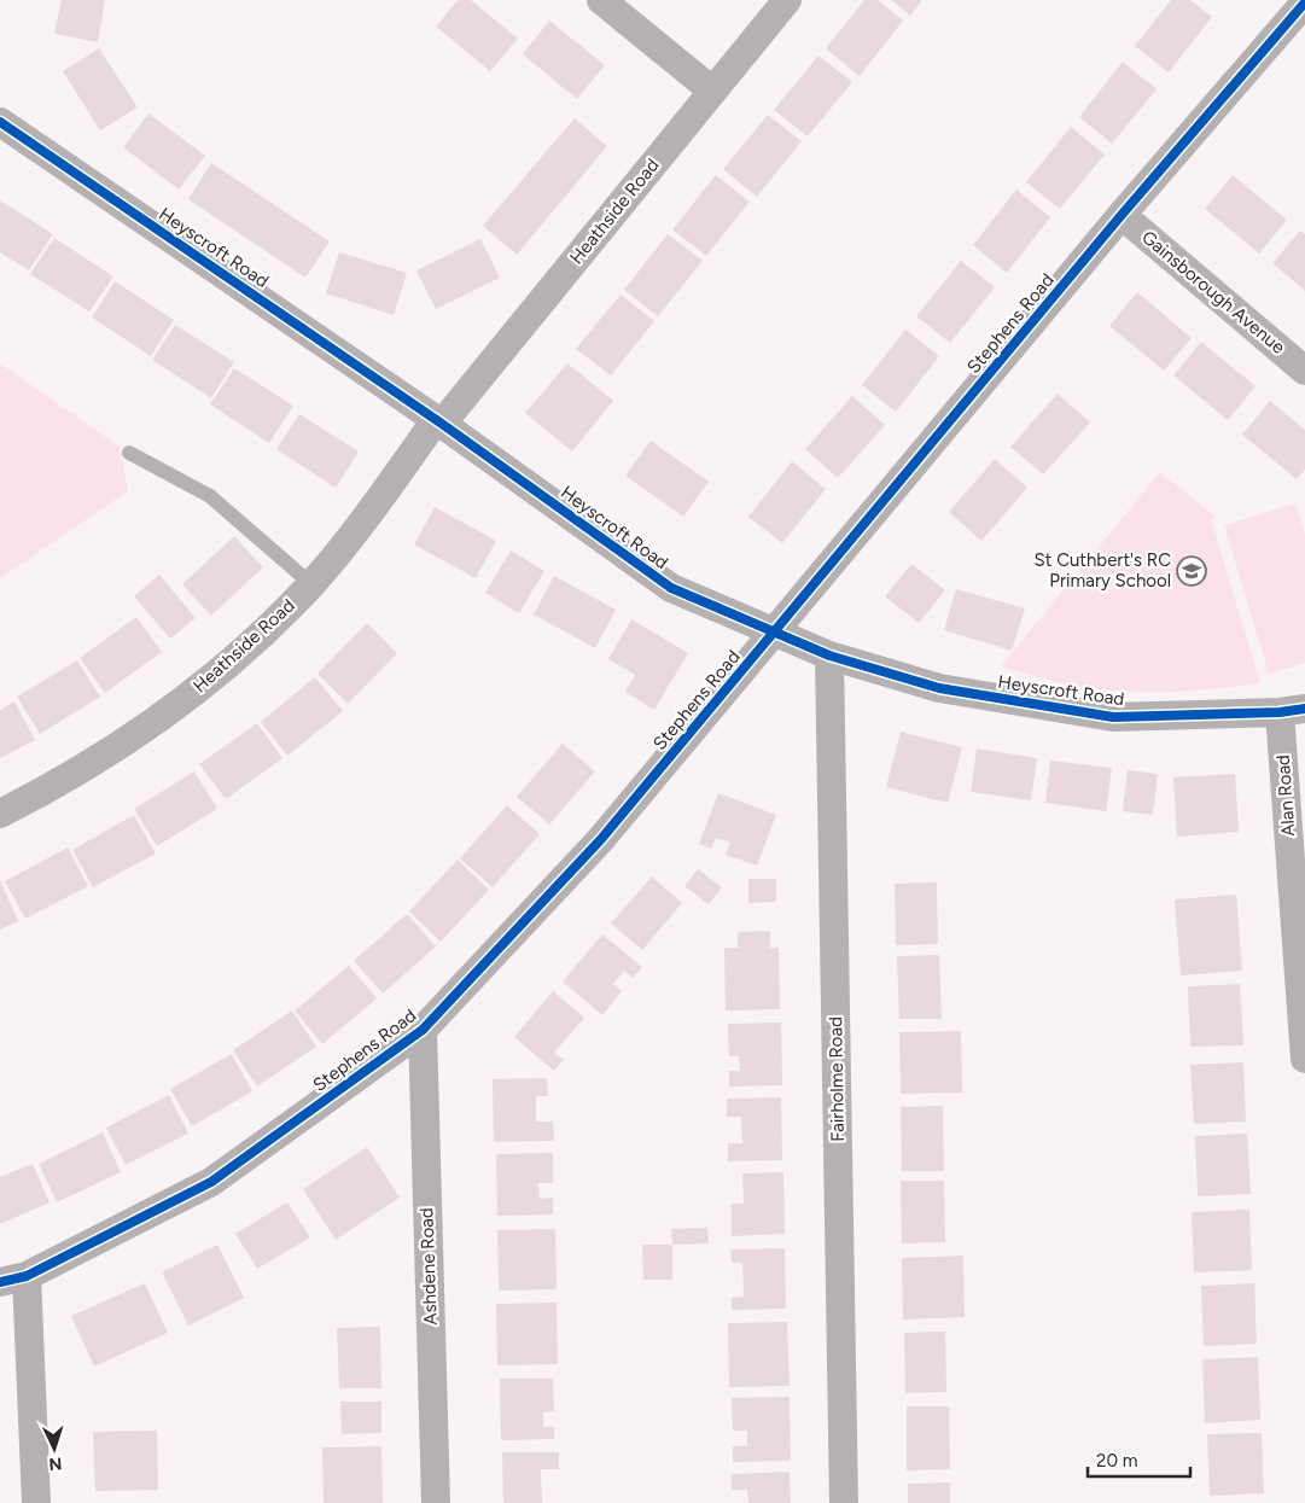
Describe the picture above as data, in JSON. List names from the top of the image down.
{
  "streets": {
    "street": [
      "Heathside Road",
      "Heyscroft Road",
      "Gainsborough Avenue",
      "Stephens Road",
      "Alan Road",
      "Fairholme Road",
      "Ashdene Road"
    ]
  },
  "crossings": [
    ["Heathside Road", "Heyscroft Road"],
    ["Heyscroft Road", "Stephens Road"],
    ["Heyscroft Road", "Alan Road"],
    ["Heyscroft Road", "Fairholme Road"],
    ["Gainsborough Avenue", "Stephens Road"],
    ["Stephens Road", "Ashdene Road"]
  ],
  "places": {
    "school or university": ["St Cuthbert's RC Primary School"]
  },
  "scale_bar": "20 m",
  "north": "bottom"
}
